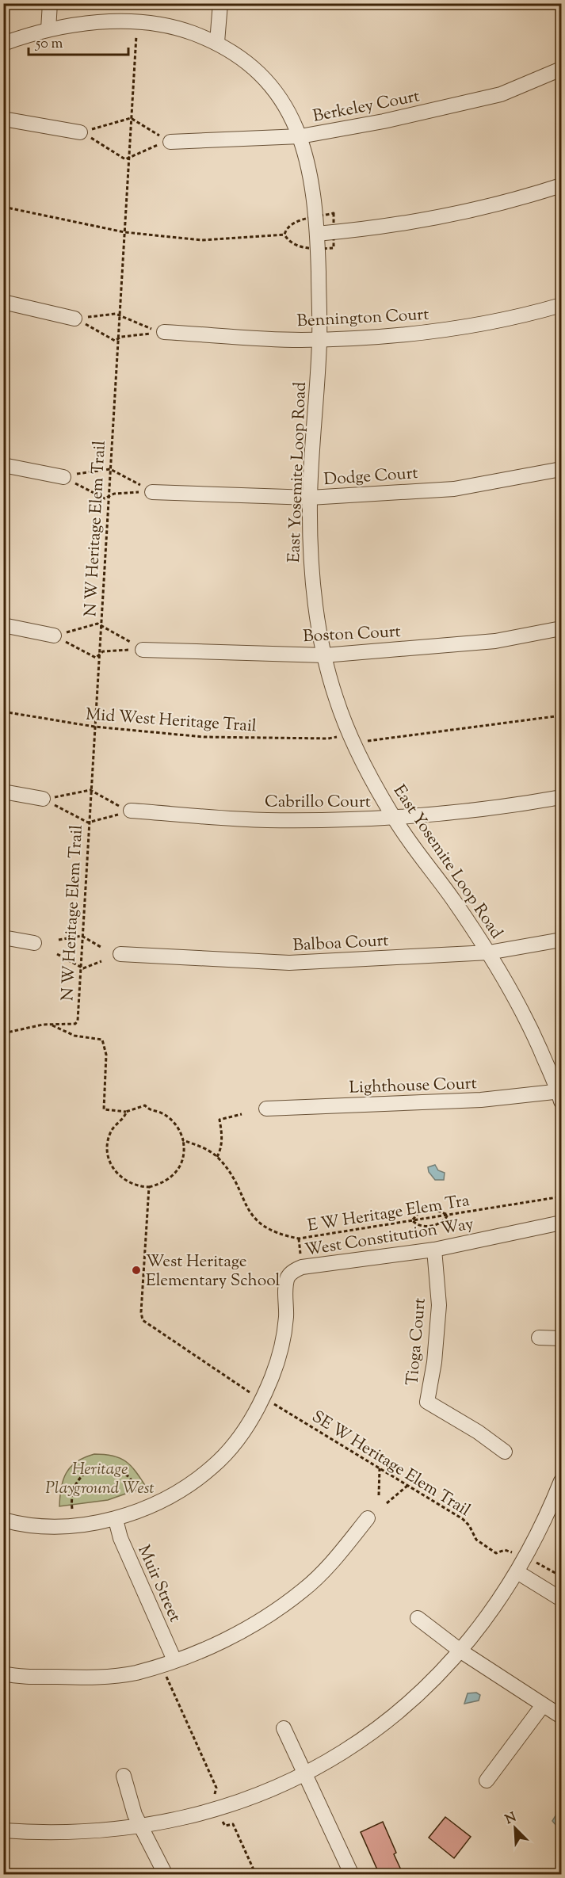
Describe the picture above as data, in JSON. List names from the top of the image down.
{
  "streets": {
    "street": [
      "Berkeley Court",
      "Bennington Court",
      "East Yosemite Loop Road",
      "Dodge Court",
      "Boston Court",
      "Cabrillo Court",
      "Balboa Court",
      "Lighthouse Court",
      "West Constitution Way",
      "Tioga Court",
      "Muir Street"
    ],
    "path": [
      "N W Heritage Elem Trail",
      "Mid West Heritage Trail",
      "E W Heritage Elem Tra",
      "SE W Heritage Elem Trail"
    ]
  },
  "crossings": [
    ["Berkeley Court", "East Yosemite Loop Road"],
    ["Bennington Court", "East Yosemite Loop Road"],
    ["East Yosemite Loop Road", "Dodge Court"],
    ["East Yosemite Loop Road", "N W Heritage Elem Trail"],
    ["East Yosemite Loop Road", "Boston Court"],
    ["East Yosemite Loop Road", "Cabrillo Court"],
    ["East Yosemite Loop Road", "Balboa Court"],
    ["East Yosemite Loop Road", "Lighthouse Court"],
    ["N W Heritage Elem Trail", "Mid West Heritage Trail"],
    ["West Constitution Way", "Tioga Court"],
    ["West Constitution Way", "Muir Street"]
  ],
  "parks": ["Heritage Playground West"],
  "places": ["West Heritage Elementary School"],
  "scale_bar": "50 m",
  "north": "top left"
}
